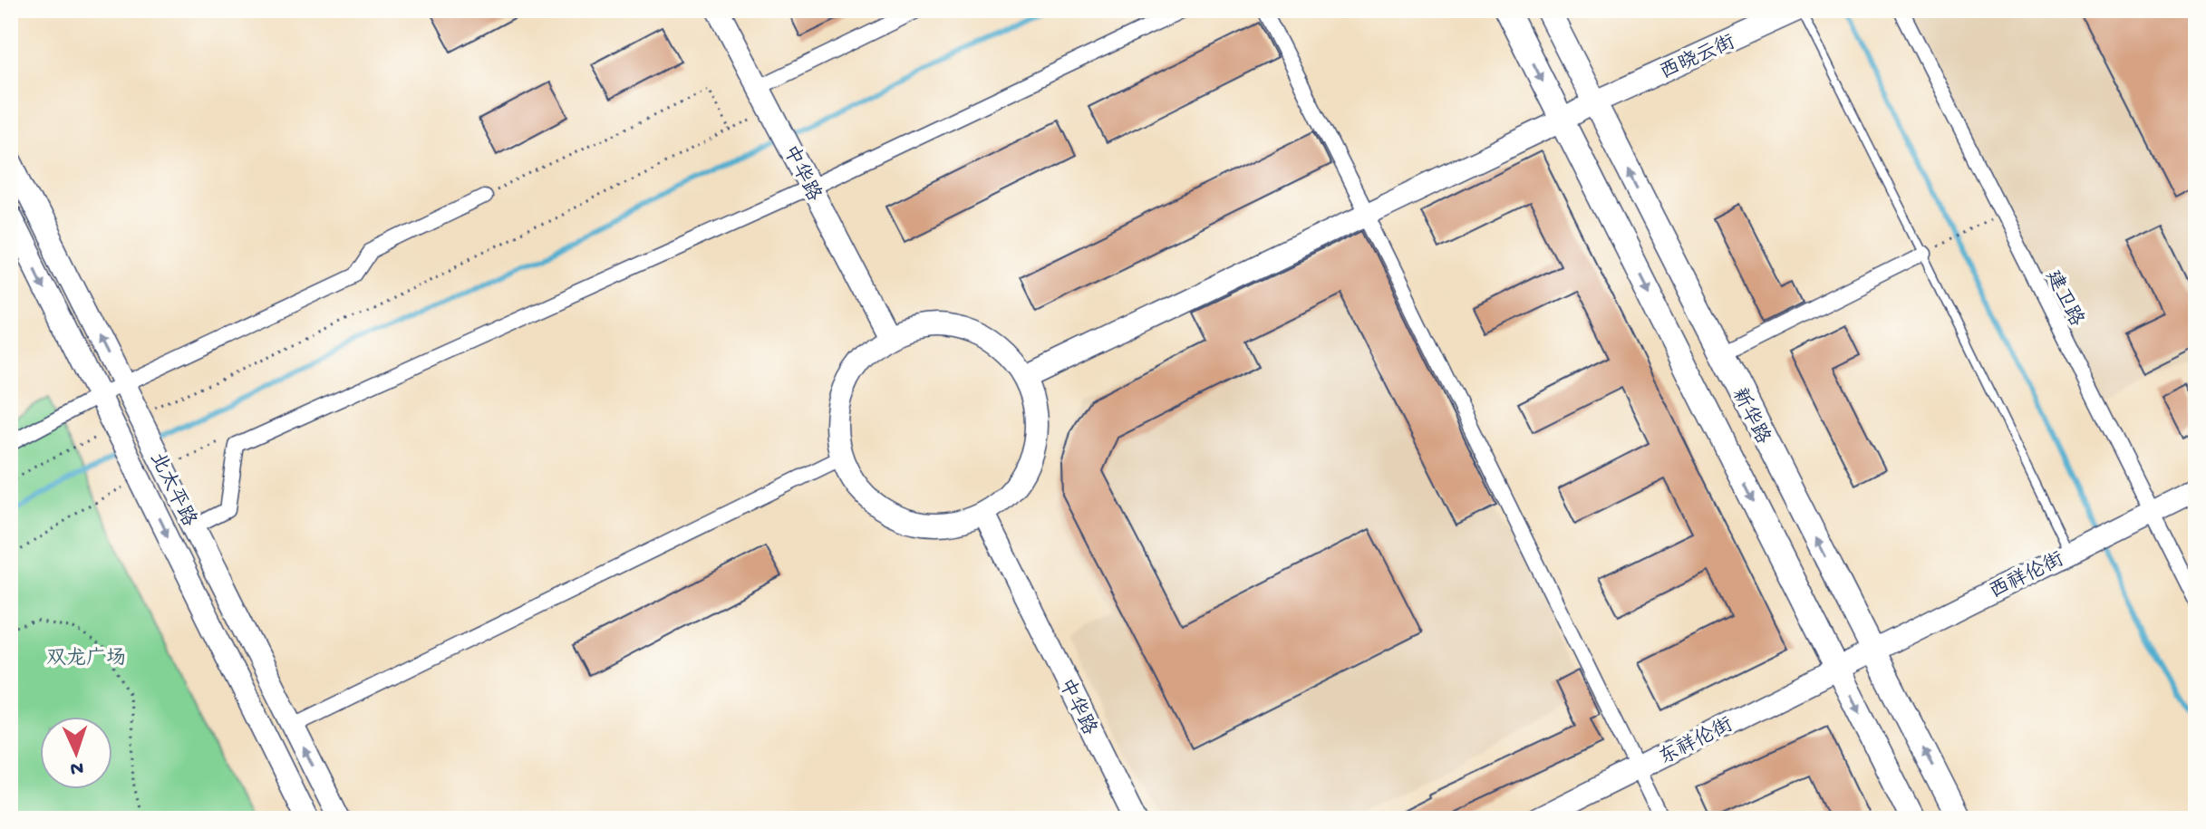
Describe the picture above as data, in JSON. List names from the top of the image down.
{
  "streets": {
    "main road": ["新华路"],
    "street": [
      "西晓云街",
      "中华路",
      "建卫路",
      "北太平路",
      "西祥伦街",
      "东祥伦街"
    ]
  },
  "crossings": [
    ["西晓云街", "中华路"],
    ["西晓云街", "新华路"],
    ["建卫路", "西祥伦街"],
    ["新华路", "西祥伦街"],
    ["新华路", "东祥伦街"],
    ["西祥伦街", "东祥伦街"]
  ],
  "parks": ["双龙广场"],
  "north": "bottom"
}
